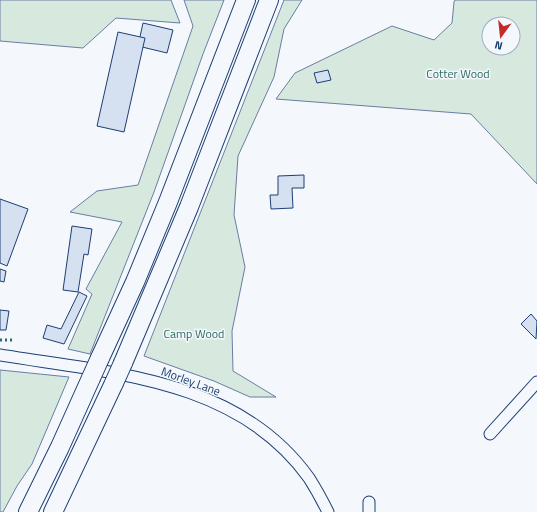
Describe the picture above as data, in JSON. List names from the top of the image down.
{
  "streets": {
    "street": ["Morley Lane"]
  },
  "parks": ["Cotter Wood", "Camp Wood"],
  "north": "bottom"
}
